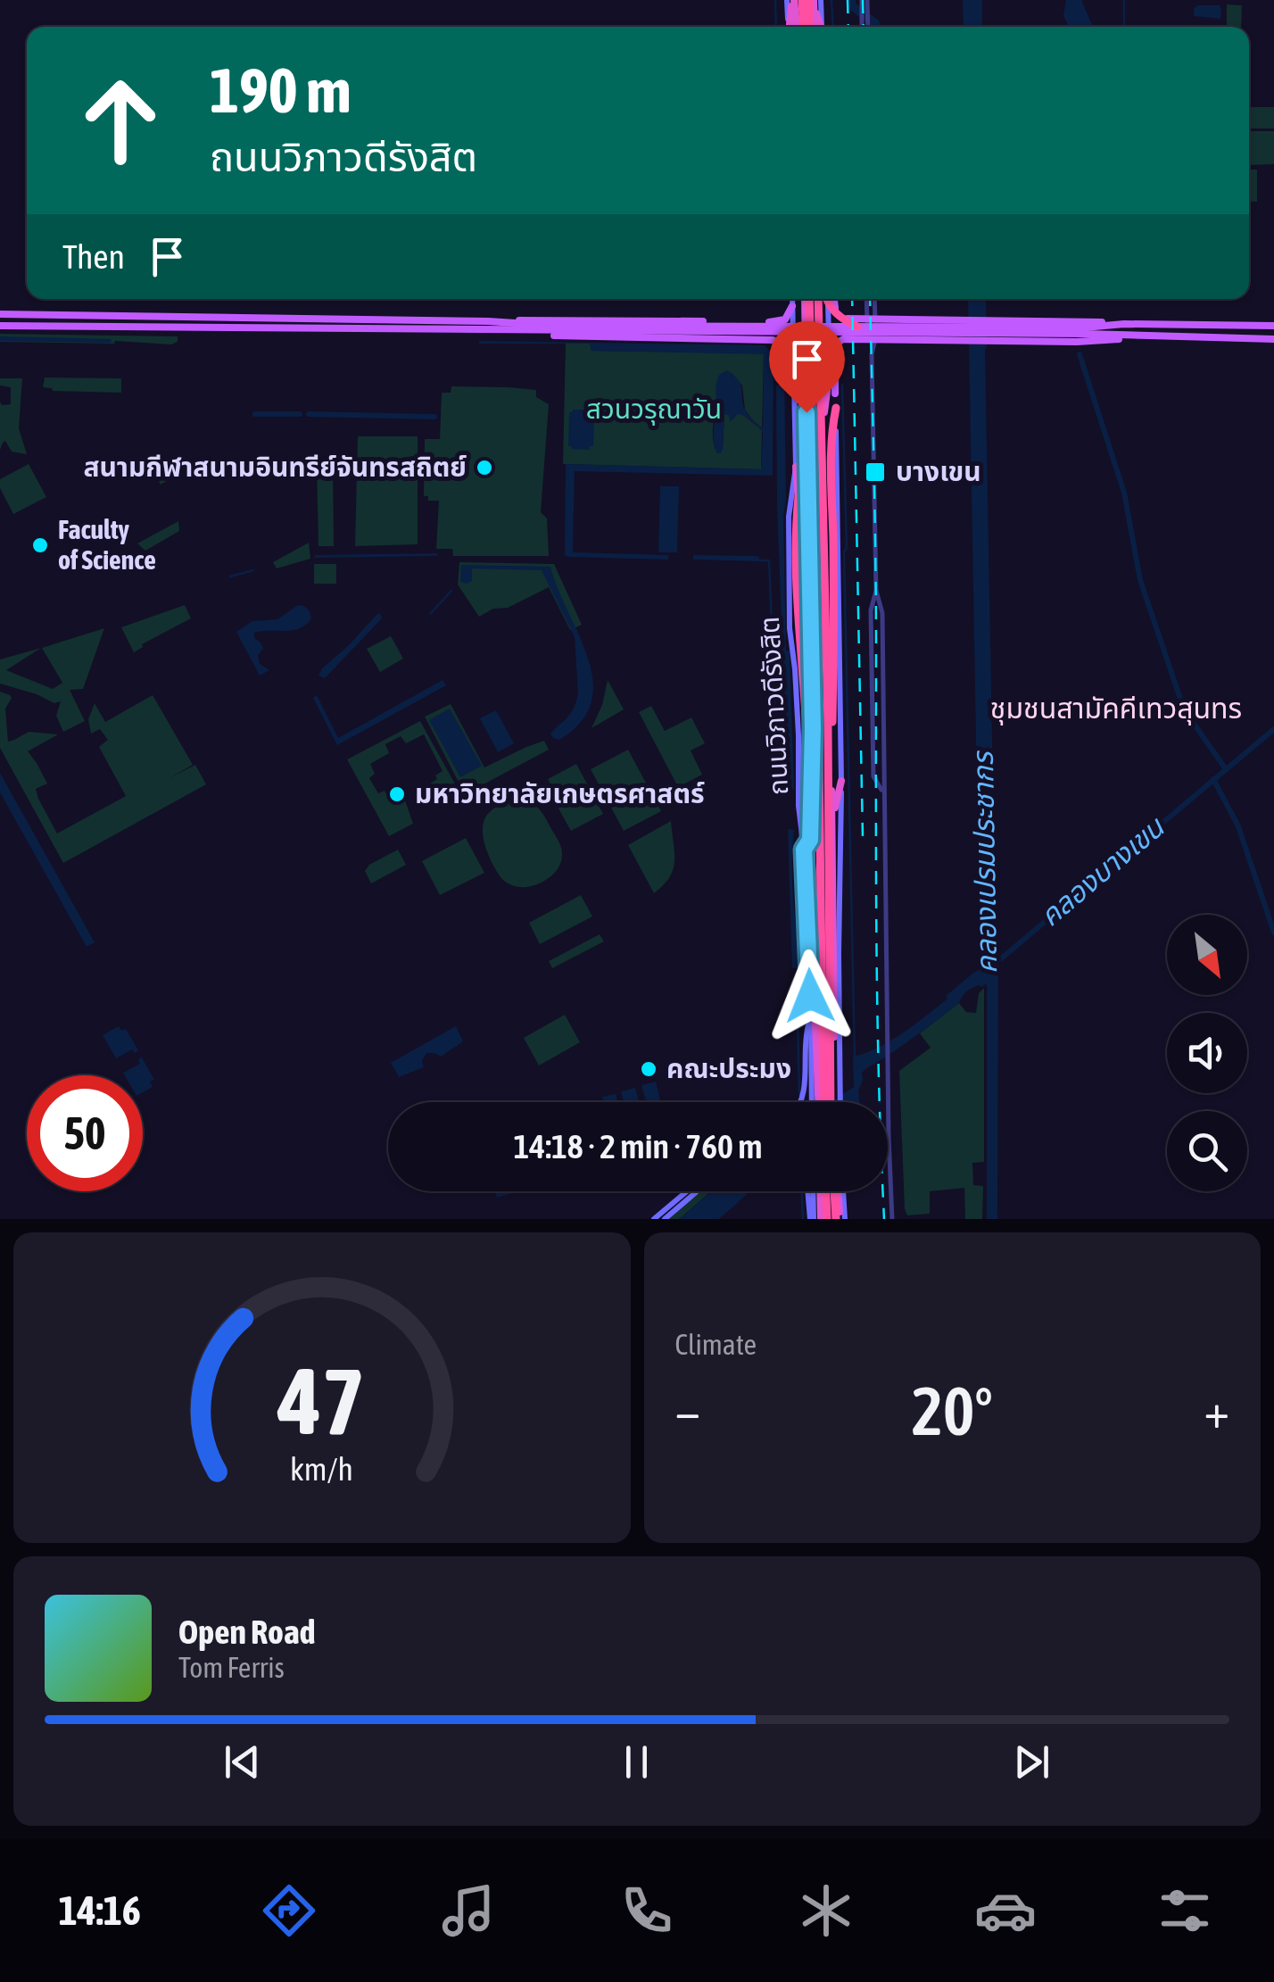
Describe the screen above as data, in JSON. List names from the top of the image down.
{
  "streets": {
    "highway": ["ถนนวิภาวดีรังสิต"]
  },
  "districts": ["ชุมชนสามัคคีเทวสุนทร"],
  "water": ["คลองเปรมประชากร", "คลองบางเขน"],
  "parks": ["สวนวรุณาวัน"],
  "places": {
    "other": [
      "สนามกีฬาสนามอินทรีย์จันทรสถิตย์",
      "Faculty of Science",
      "มหาวิทยาลัยเกษตรศาสตร์",
      "คณะประมง"
    ],
    "transit": ["บางเขน"]
  },
  "north": "bottom right",
  "page": {
    "turn": ["190 m", "ถนนวิภาวดีรังสิต"],
    "then": "Then",
    "limit": "50",
    "trip": "14:18 · 2 min · 760 m",
    "tile": "Climate",
    "heat": ["−", "20°", "+"],
    "song": ["Open Road", "Tom Ferris"],
    "tabs": "14:16",
    "gauge": ["47", "km/h"]
  }
}
